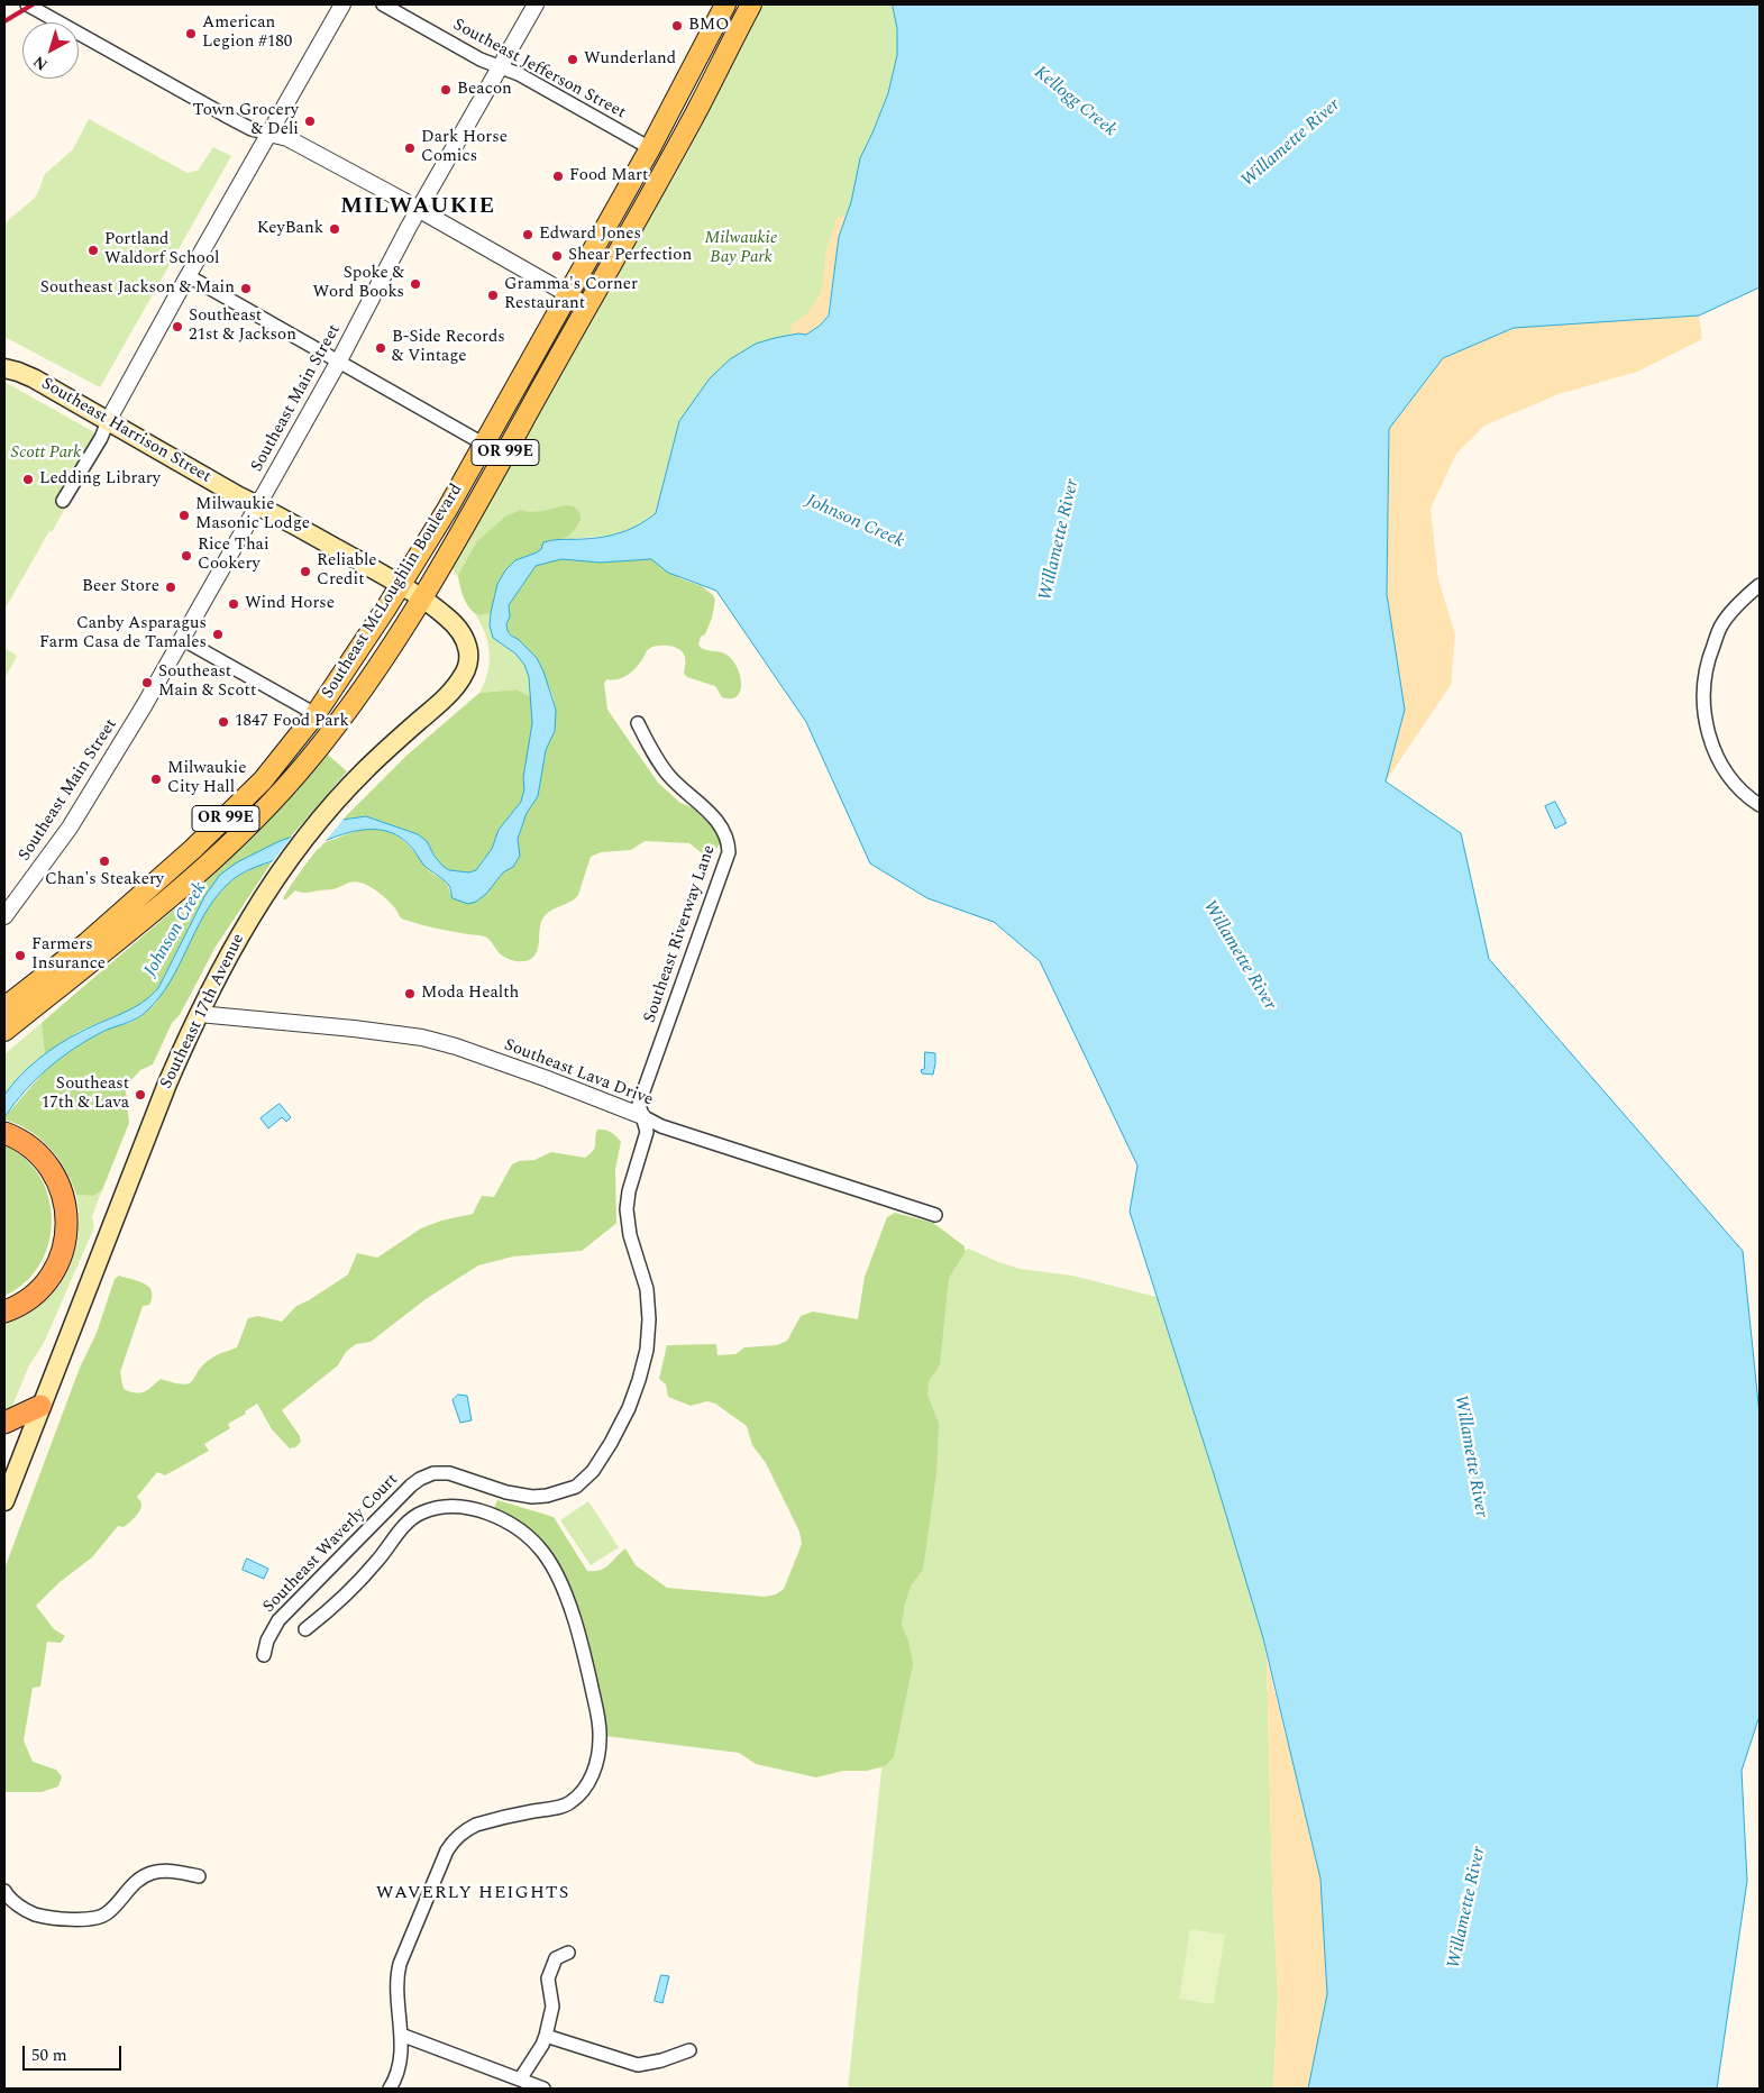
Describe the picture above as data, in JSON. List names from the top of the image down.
{
  "streets": {
    "main road": [
      "Southeast Harrison Street",
      "OR 99E",
      "Southeast McLoughlin Boulevard",
      "Southeast 17th Avenue"
    ],
    "street": [
      "Southeast Jefferson Street",
      "Southeast Main Street",
      "Southeast Riverway Lane",
      "Southeast Lava Drive",
      "Southeast Waverly Court"
    ]
  },
  "crossings": [
    ["Southeast Jefferson Street", "Southeast Main Street"],
    ["Southeast Jefferson Street", "Southeast McLoughlin Boulevard"],
    ["Southeast Main Street", "Southeast Harrison Street"],
    ["Southeast Harrison Street", "Southeast McLoughlin Boulevard"],
    ["Southeast Harrison Street", "Southeast 17th Avenue"],
    ["Southeast McLoughlin Boulevard", "Southeast 17th Avenue"],
    ["Southeast Riverway Lane", "Southeast Lava Drive"],
    ["Southeast Riverway Lane", "Southeast Waverly Court"],
    ["Southeast 17th Avenue", "Southeast Lava Drive"],
    ["Southeast Lava Drive", "Southeast Waverly Court"]
  ],
  "districts": ["MILWAUKIE", "WAVERLY HEIGHTS"],
  "water": ["Kellogg Creek", "Willamette River", "Johnson Creek"],
  "parks": ["Milwaukie Bay Park", "Scott Park"],
  "places": [
    "BMO",
    "American Legion #180",
    "Wunderland",
    "Beacon",
    "Town Grocery & Deli",
    "Dark Horse Comics",
    "Food Mart",
    "KeyBank",
    "Edward Jones",
    "Portland Waldorf School",
    "Shear Perfection",
    "Spoke & Word Books",
    "Southeast Jackson & Main",
    "Gramma's Corner Restaurant",
    "Southeast 21st & Jackson",
    "B-Side Records & Vintage",
    "Ledding Library",
    "Milwaukie Masonic Lodge",
    "Rice Thai Cookery",
    "Reliable Credit",
    "Beer Store",
    "Wind Horse",
    "Canby Asparagus Farm Casa de Tamales",
    "Southeast Main & Scott",
    "1847 Food Park",
    "Milwaukie City Hall",
    "Chan's Steakery",
    "Farmers Insurance",
    "Moda Health",
    "Southeast 17th & Lava"
  ],
  "scale_bar": "50 m",
  "north": "bottom left"
}
